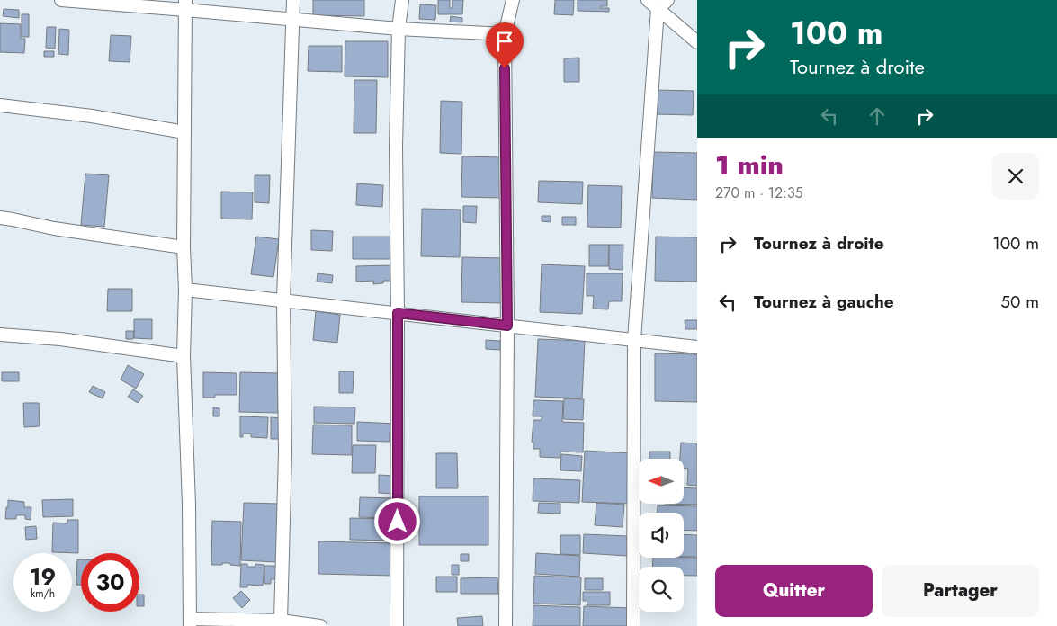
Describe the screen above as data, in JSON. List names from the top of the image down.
{
  "north": "left",
  "page": {
    "turn": ["100 m", "Tournez à droite"],
    "heading": ["1 min", "270 m · 12:35"],
    "list": [
      {
        "name": "Tournez à droite",
        "value": "100 m"
      },
      {
        "name": "Tournez à gauche",
        "value": "50 m"
      }
    ],
    "speed": "19 km/h",
    "limit": "30",
    "buttons": ["Quitter", "Partager"]
  }
}
